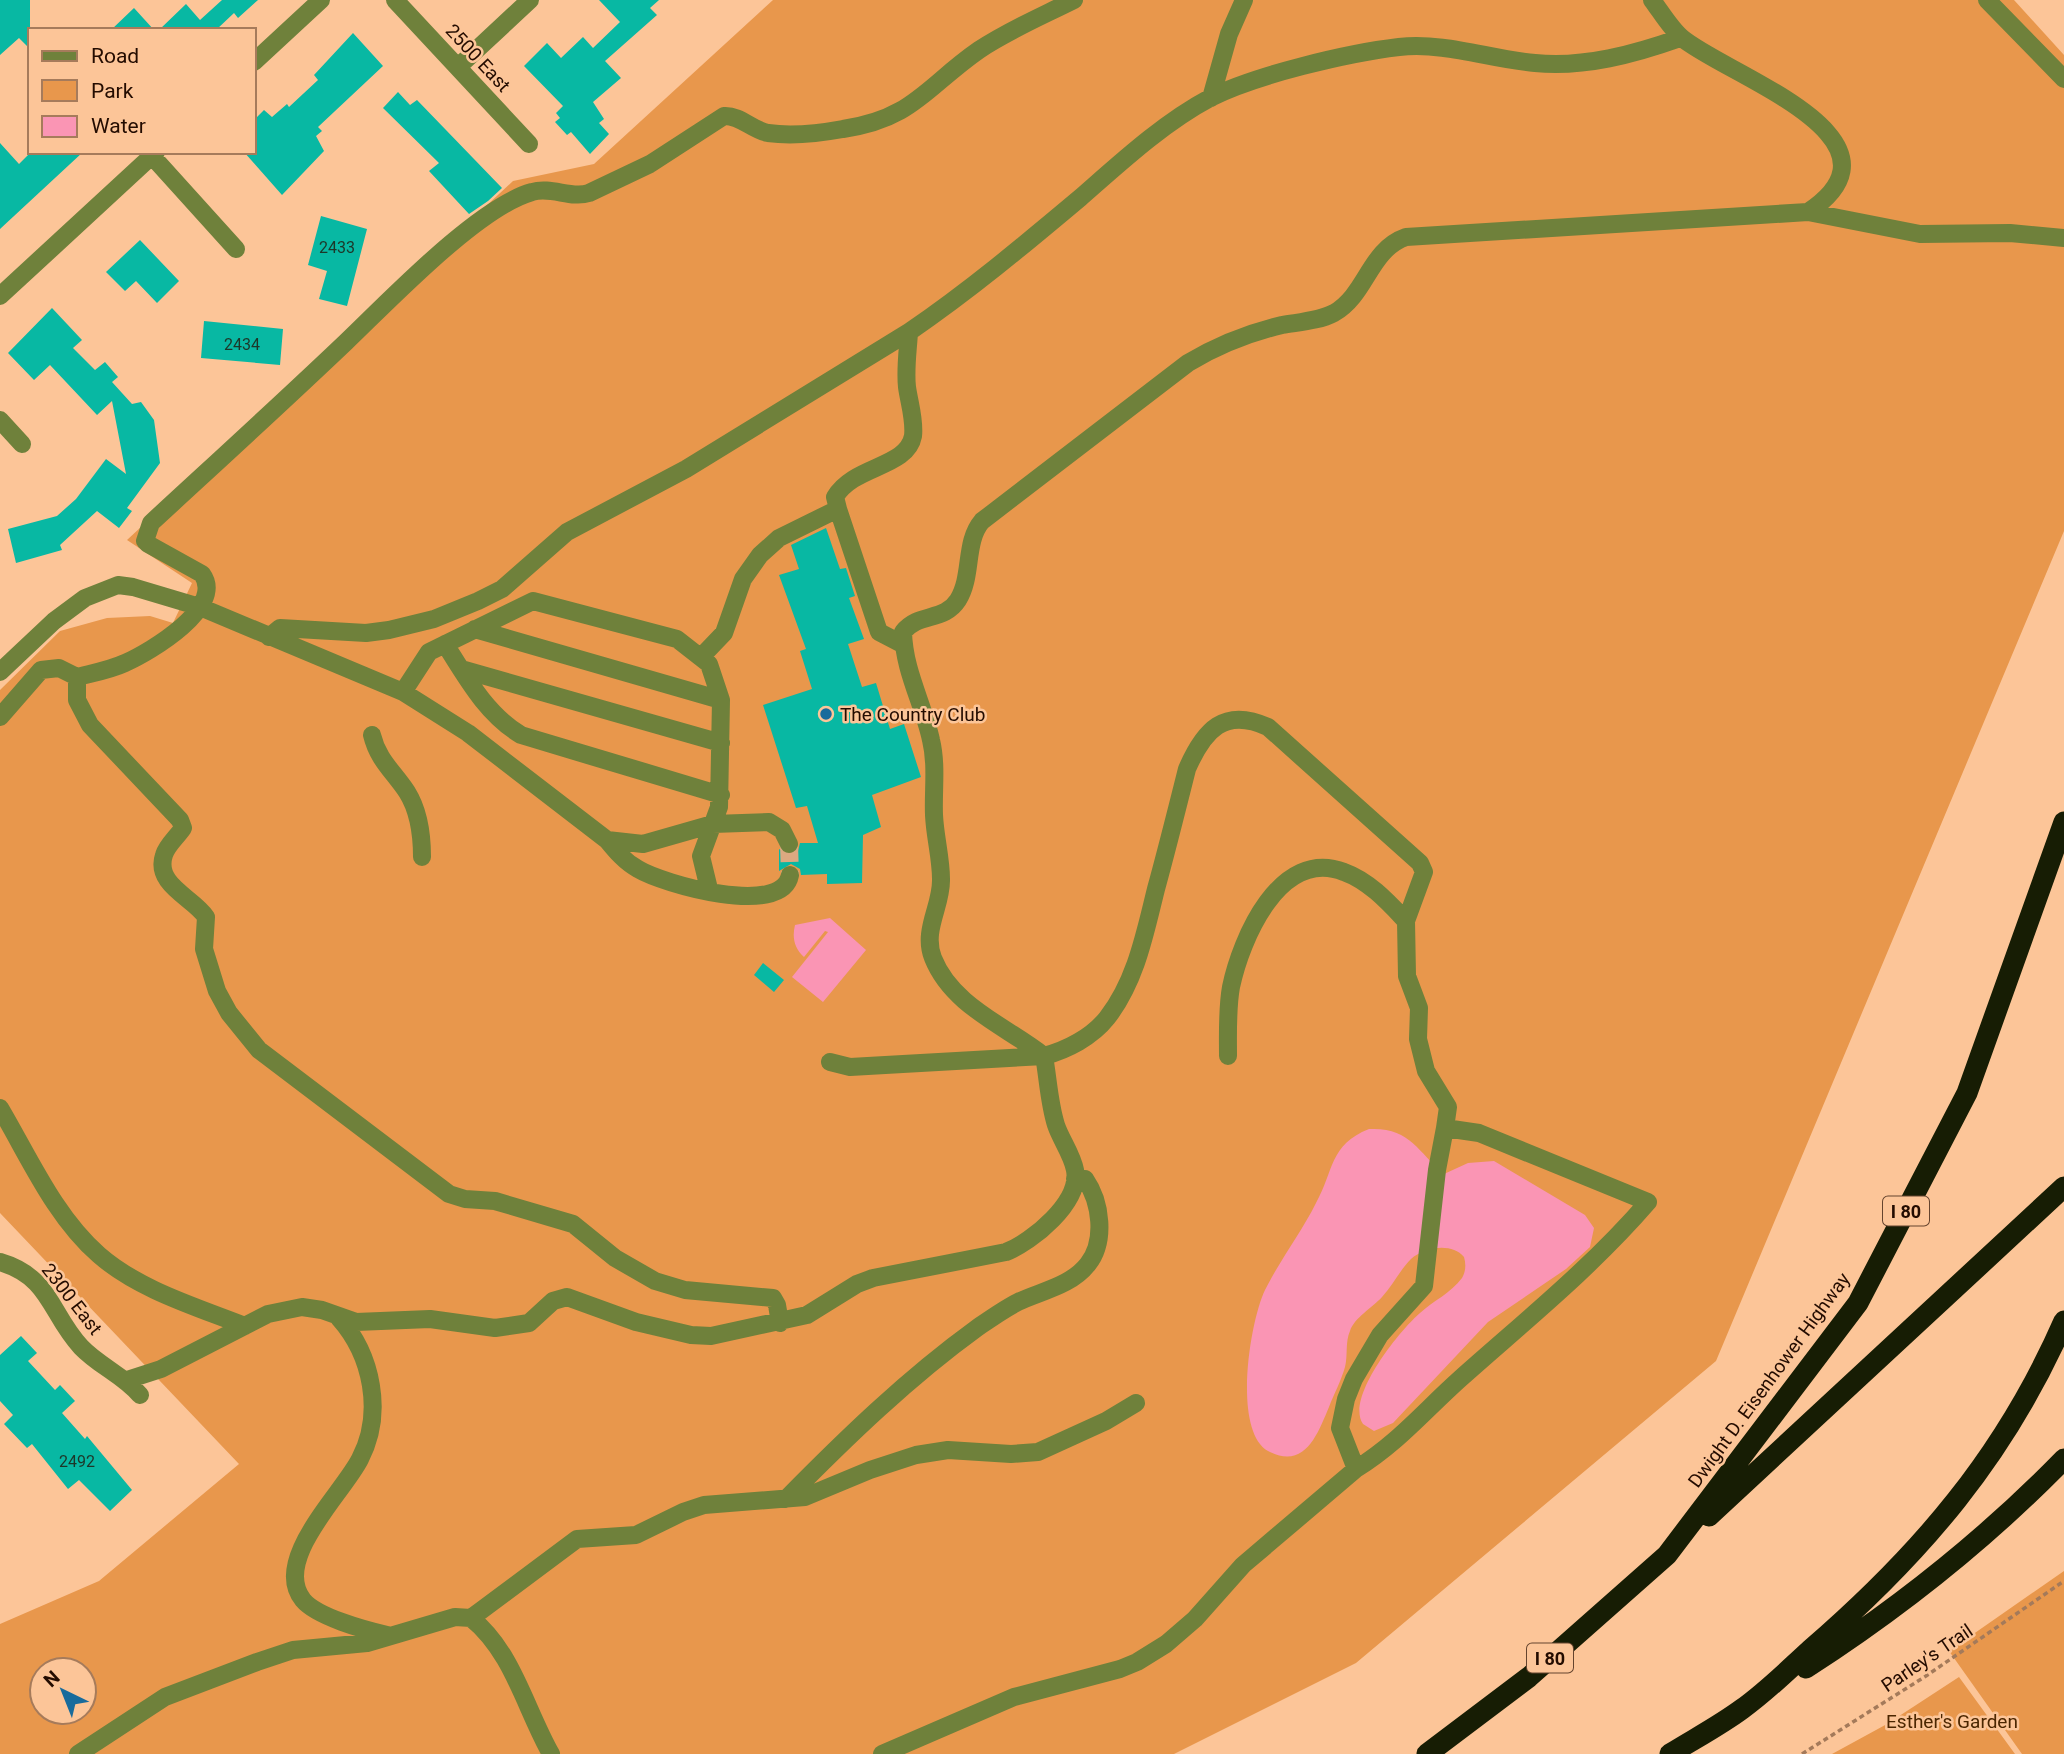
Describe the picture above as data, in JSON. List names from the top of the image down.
{
  "streets": {
    "highway": ["I 80", "Dwight D. Eisenhower Highway"],
    "street": ["2500 East", "2300 East"],
    "path": ["Parley's Trail"]
  },
  "parks": ["Esther's Garden"],
  "places": ["The Country Club"],
  "house_numbers": ["2433", "2434", "2492"],
  "legend": ["Road", "Park", "Water"],
  "north": "top left"
}
